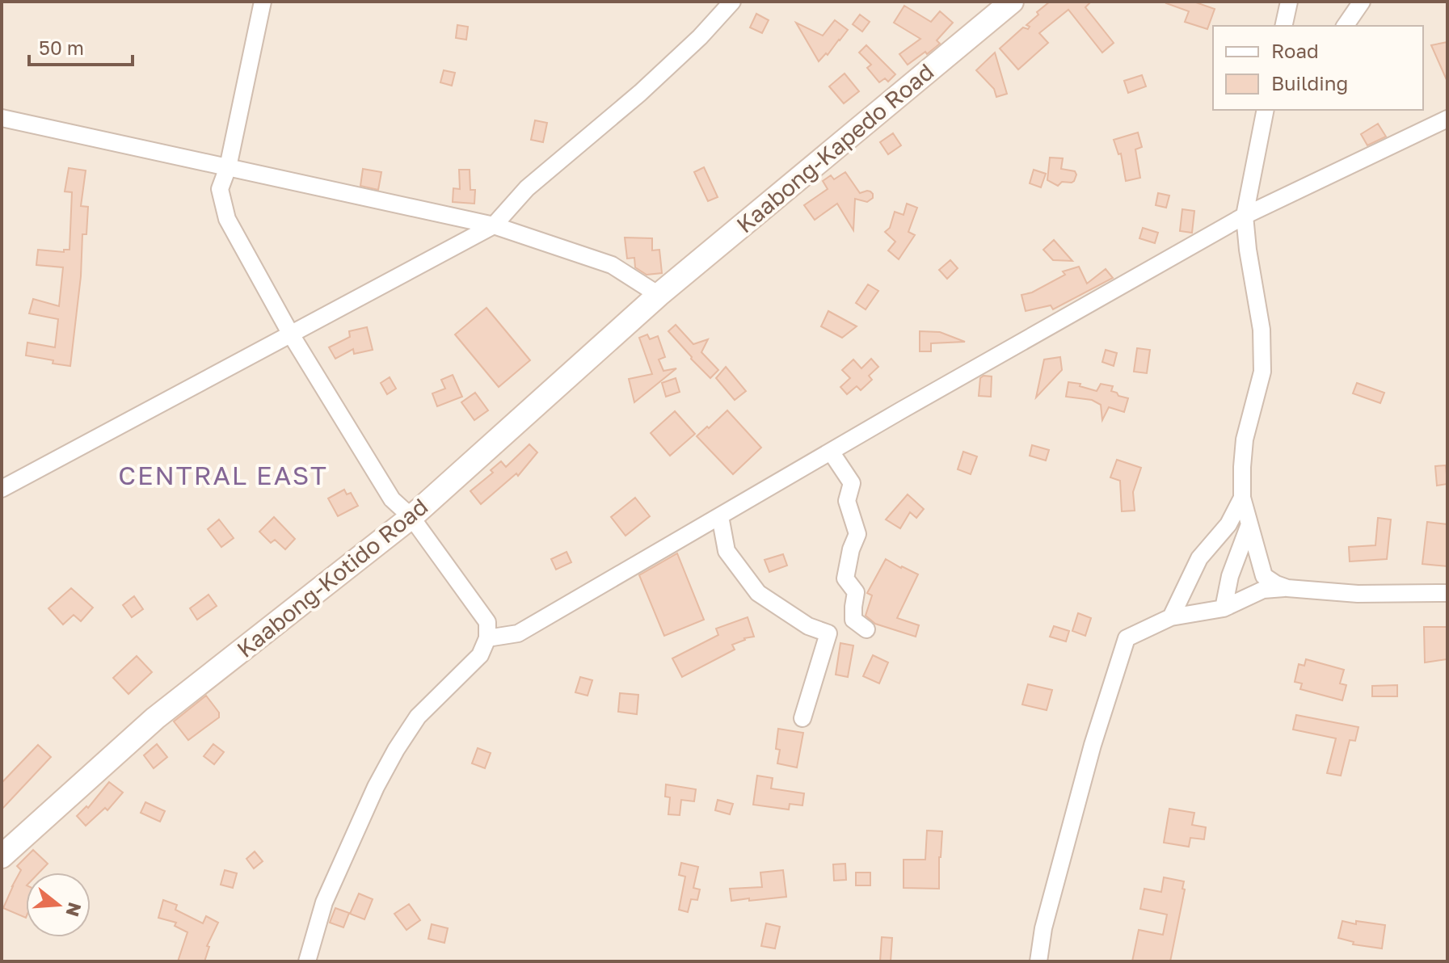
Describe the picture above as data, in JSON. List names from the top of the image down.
{
  "streets": {
    "main road": ["Kaabong-Kapedo Road", "Kaabong-Kotido Road"]
  },
  "crossings": [
    ["Kaabong-Kapedo Road", "Kaabong-Kotido Road"]
  ],
  "districts": ["CENTRAL EAST"],
  "legend": ["Road", "Building"],
  "scale_bar": "50 m",
  "north": "right"
}
